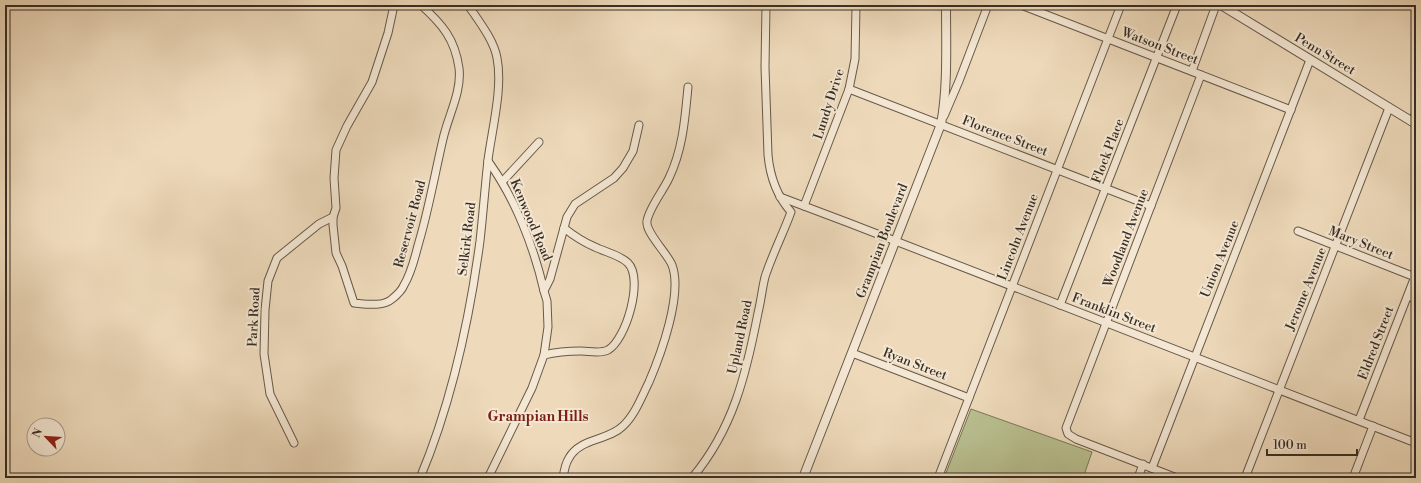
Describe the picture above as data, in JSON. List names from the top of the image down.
{
  "streets": {
    "street": [
      "Watson Street",
      "Penn Street",
      "Lundy Drive",
      "Florence Street",
      "Flock Place",
      "Kenwood Road",
      "Reservoir Road",
      "Lincoln Avenue",
      "Woodland Avenue",
      "Selkirk Road",
      "Grampian Boulevard",
      "Mary Street",
      "Union Avenue",
      "Jerome Avenue",
      "Franklin Street",
      "Park Road",
      "Upland Road",
      "Eldred Street",
      "Ryan Street"
    ]
  },
  "crossings": [
    ["Watson Street", "Flock Place"],
    ["Watson Street", "Lincoln Avenue"],
    ["Watson Street", "Woodland Avenue"],
    ["Watson Street", "Union Avenue"],
    ["Penn Street", "Union Avenue"],
    ["Penn Street", "Jerome Avenue"],
    ["Lundy Drive", "Florence Street"],
    ["Lundy Drive", "Franklin Street"],
    ["Florence Street", "Flock Place"],
    ["Florence Street", "Lincoln Avenue"],
    ["Florence Street", "Woodland Avenue"],
    ["Florence Street", "Grampian Boulevard"],
    ["Flock Place", "Franklin Street"],
    ["Kenwood Road", "Selkirk Road"],
    ["Reservoir Road", "Park Road"],
    ["Lincoln Avenue", "Franklin Street"],
    ["Lincoln Avenue", "Ryan Street"],
    ["Woodland Avenue", "Franklin Street"],
    ["Grampian Boulevard", "Franklin Street"],
    ["Grampian Boulevard", "Ryan Street"],
    ["Mary Street", "Jerome Avenue"],
    ["Mary Street", "Eldred Street"],
    ["Union Avenue", "Franklin Street"],
    ["Jerome Avenue", "Franklin Street"],
    ["Franklin Street", "Eldred Street"]
  ],
  "districts": ["Grampian Hills"],
  "scale_bar": "100 m",
  "north": "top left"
}
